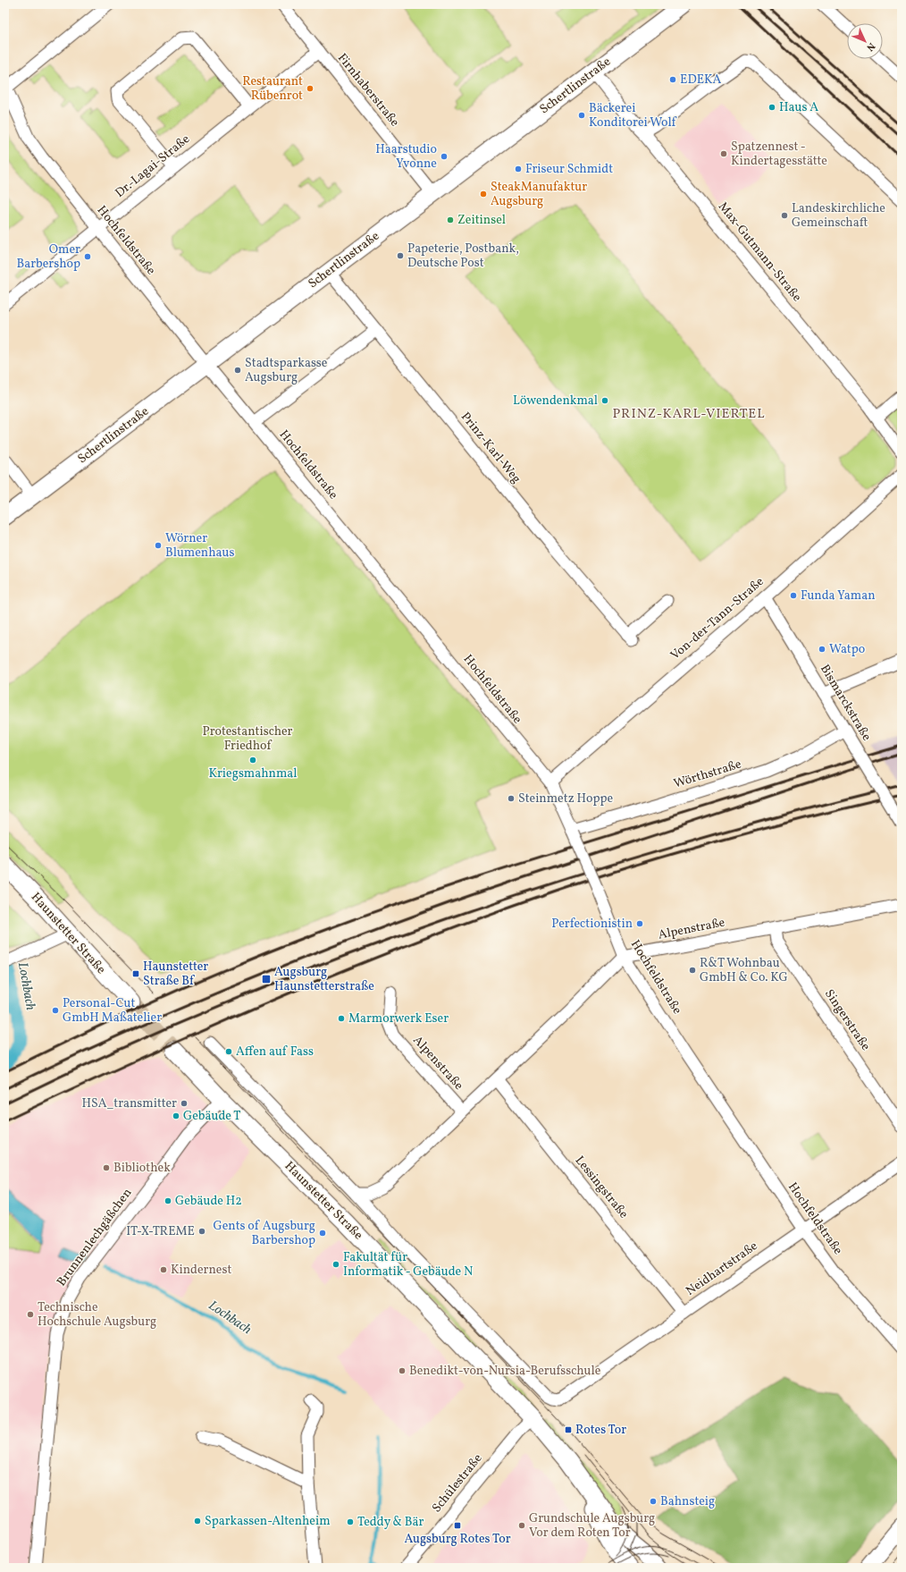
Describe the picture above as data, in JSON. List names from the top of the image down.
{
  "streets": {
    "main road": ["Schertlinstraße", "Haunstetter Straße"],
    "street": [
      "Firnhaberstraße",
      "Dr.-Lagai-Straße",
      "Hochfeldstraße",
      "Max-Gutmann-Straße",
      "Prinz-Karl-Weg",
      "Von-der-Tann-Straße",
      "Bismarckstraße",
      "Wörthstraße",
      "Alpenstraße",
      "Singerstraße",
      "Lessingstraße",
      "Brunnenlechgäßchen",
      "Neidhartstraße",
      "Schülestraße"
    ]
  },
  "crossings": [
    ["Schertlinstraße", "Firnhaberstraße"],
    ["Schertlinstraße", "Hochfeldstraße"],
    ["Schertlinstraße", "Max-Gutmann-Straße"],
    ["Schertlinstraße", "Prinz-Karl-Weg"],
    ["Firnhaberstraße", "Dr.-Lagai-Straße"],
    ["Dr.-Lagai-Straße", "Hochfeldstraße"],
    ["Hochfeldstraße", "Von-der-Tann-Straße"],
    ["Hochfeldstraße", "Wörthstraße"],
    ["Hochfeldstraße", "Alpenstraße"],
    ["Hochfeldstraße", "Neidhartstraße"],
    ["Von-der-Tann-Straße", "Bismarckstraße"],
    ["Bismarckstraße", "Wörthstraße"],
    ["Alpenstraße", "Singerstraße"],
    ["Alpenstraße", "Lessingstraße"],
    ["Alpenstraße", "Neidhartstraße"],
    ["Haunstetter Straße", "Brunnenlechgäßchen"],
    ["Haunstetter Straße", "Schülestraße"],
    ["Lessingstraße", "Neidhartstraße"]
  ],
  "districts": ["PRINZ-KARL-VIERTEL"],
  "water": ["Lochbach"],
  "parks": ["Protestantischer Friedhof"],
  "places": {
    "other": [
      "EDEKA",
      "Restaurant Rübenrot",
      "Haus A",
      "Bäckerei Konditorei Wolf",
      "Spatzennest - Kindertagesstätte",
      "Haarstudio Yvonne",
      "Friseur Schmidt",
      "SteakManufaktur Augsburg",
      "Landeskirchliche Gemeinschaft",
      "Zeitinsel",
      "Papeterie, Postbank, Deutsche Post",
      "Omer Barbershop",
      "Stadtsparkasse Augsburg",
      "Löwendenkmal",
      "Wörner Blumenhaus",
      "Funda Yaman",
      "Watpo",
      "Kriegsmahnmal",
      "Steinmetz Hoppe",
      "Perfectionistin",
      "R&T Wohnbau GmbH & Co. KG",
      "Personal-Cut GmbH Maßatelier",
      "Marmorwerk Eser",
      "Affen auf Fass",
      "HSA_transmitter",
      "Gebäude T",
      "Bibliothek",
      "Gebäude H2",
      "IT-X-TREME",
      "Gents of Augsburg Barbershop",
      "Fakultät für Informatik - Gebäude N",
      "Kindernest",
      "Technische Hochschule Augsburg",
      "Benedikt-von-Nursia-Berufsschule",
      "Bahnsteig",
      "Sparkassen-Altenheim",
      "Teddy & Bär",
      "Grundschule Augsburg Vor dem Roten Tor"
    ],
    "transit": [
      "Haunstetter Straße Bf",
      "Augsburg Haunstetterstraße",
      "Rotes Tor",
      "Augsburg Rotes Tor"
    ]
  },
  "north": "bottom right"
}
